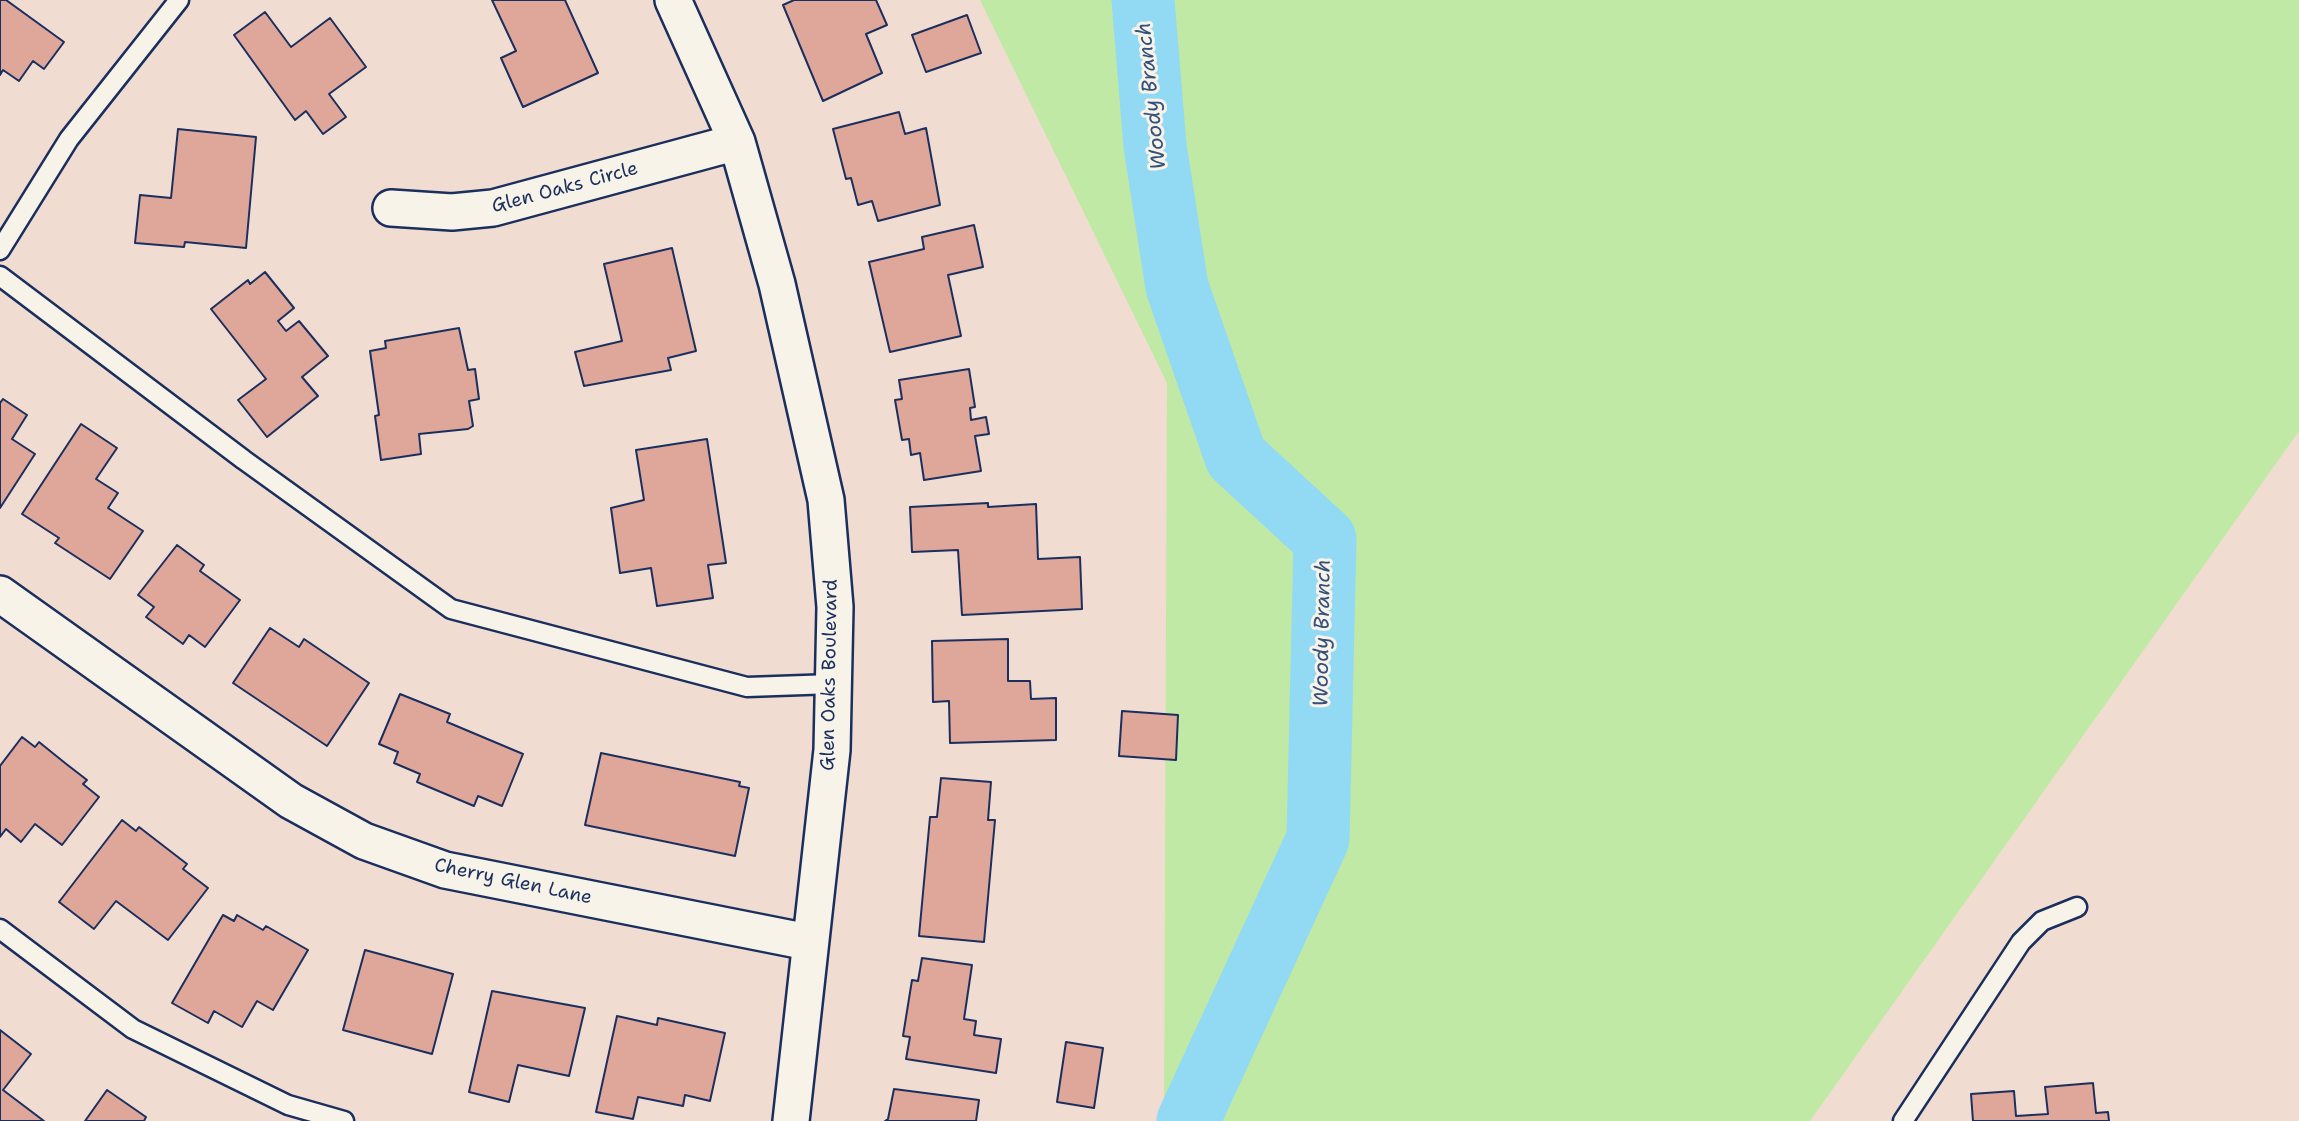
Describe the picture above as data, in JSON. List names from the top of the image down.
{
  "streets": {
    "street": ["Glen Oaks Circle", "Glen Oaks Boulevard", "Cherry Glen Lane"]
  },
  "crossings": [
    ["Glen Oaks Circle", "Glen Oaks Boulevard"],
    ["Glen Oaks Boulevard", "Cherry Glen Lane"]
  ],
  "water": ["Woody Branch"]
}
